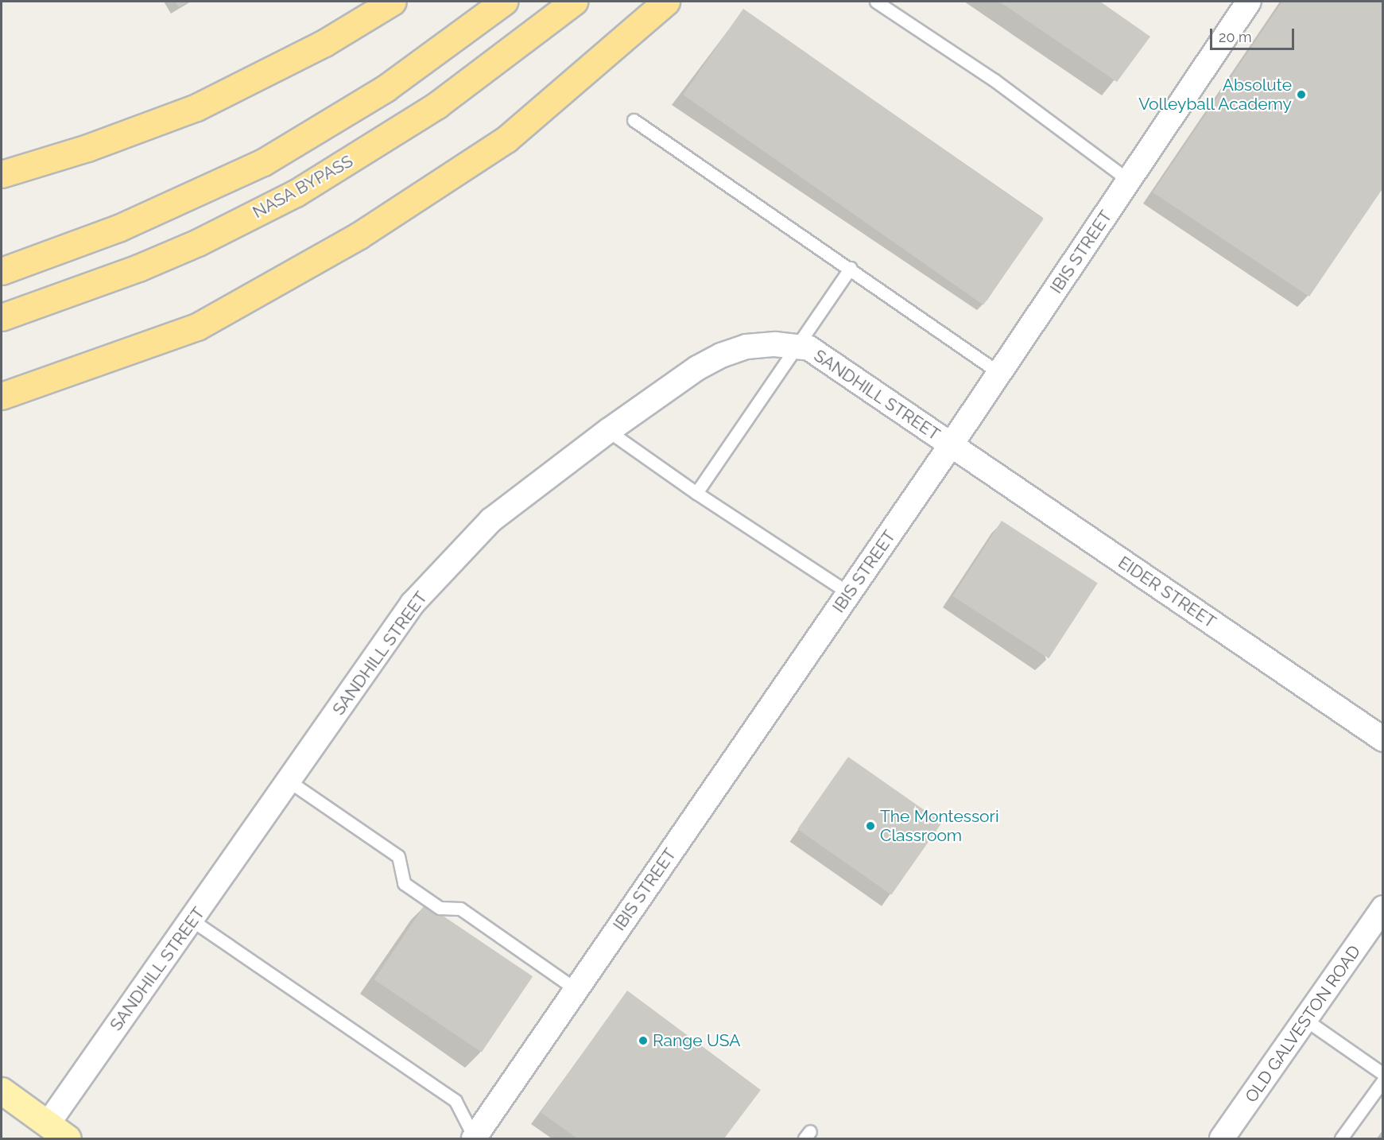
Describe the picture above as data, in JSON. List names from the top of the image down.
{
  "streets": {
    "highway": ["NASA BYPASS"],
    "street": [
      "IBIS STREET",
      "SANDHILL STREET",
      "EIDER STREET",
      "OLD GALVESTON ROAD"
    ]
  },
  "crossings": [
    ["IBIS STREET", "SANDHILL STREET"],
    ["IBIS STREET", "EIDER STREET"],
    ["SANDHILL STREET", "EIDER STREET"]
  ],
  "places": ["Absolute Volleyball Academy", "The Montessori Classroom", "Range USA"],
  "scale_bar": "20 m"
}
